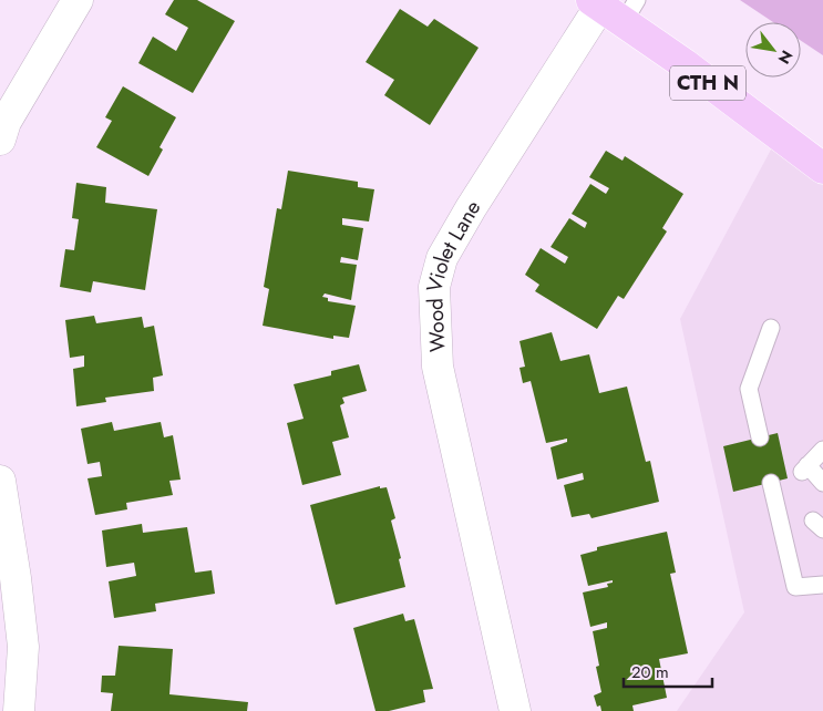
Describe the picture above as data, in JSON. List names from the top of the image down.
{
  "streets": {
    "main road": ["CTH N"],
    "street": ["Wood Violet Lane"]
  },
  "crossings": [
    ["CTH N", "Wood Violet Lane"]
  ],
  "scale_bar": "20 m",
  "north": "bottom right"
}
